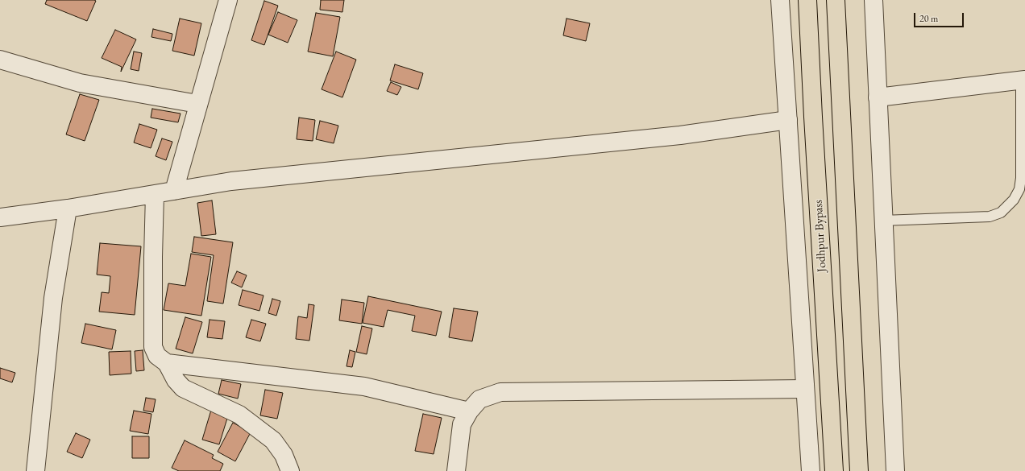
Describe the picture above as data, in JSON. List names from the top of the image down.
{
  "streets": {
    "highway": ["Jodhpur Bypass"]
  },
  "scale_bar": "20 m"
}
